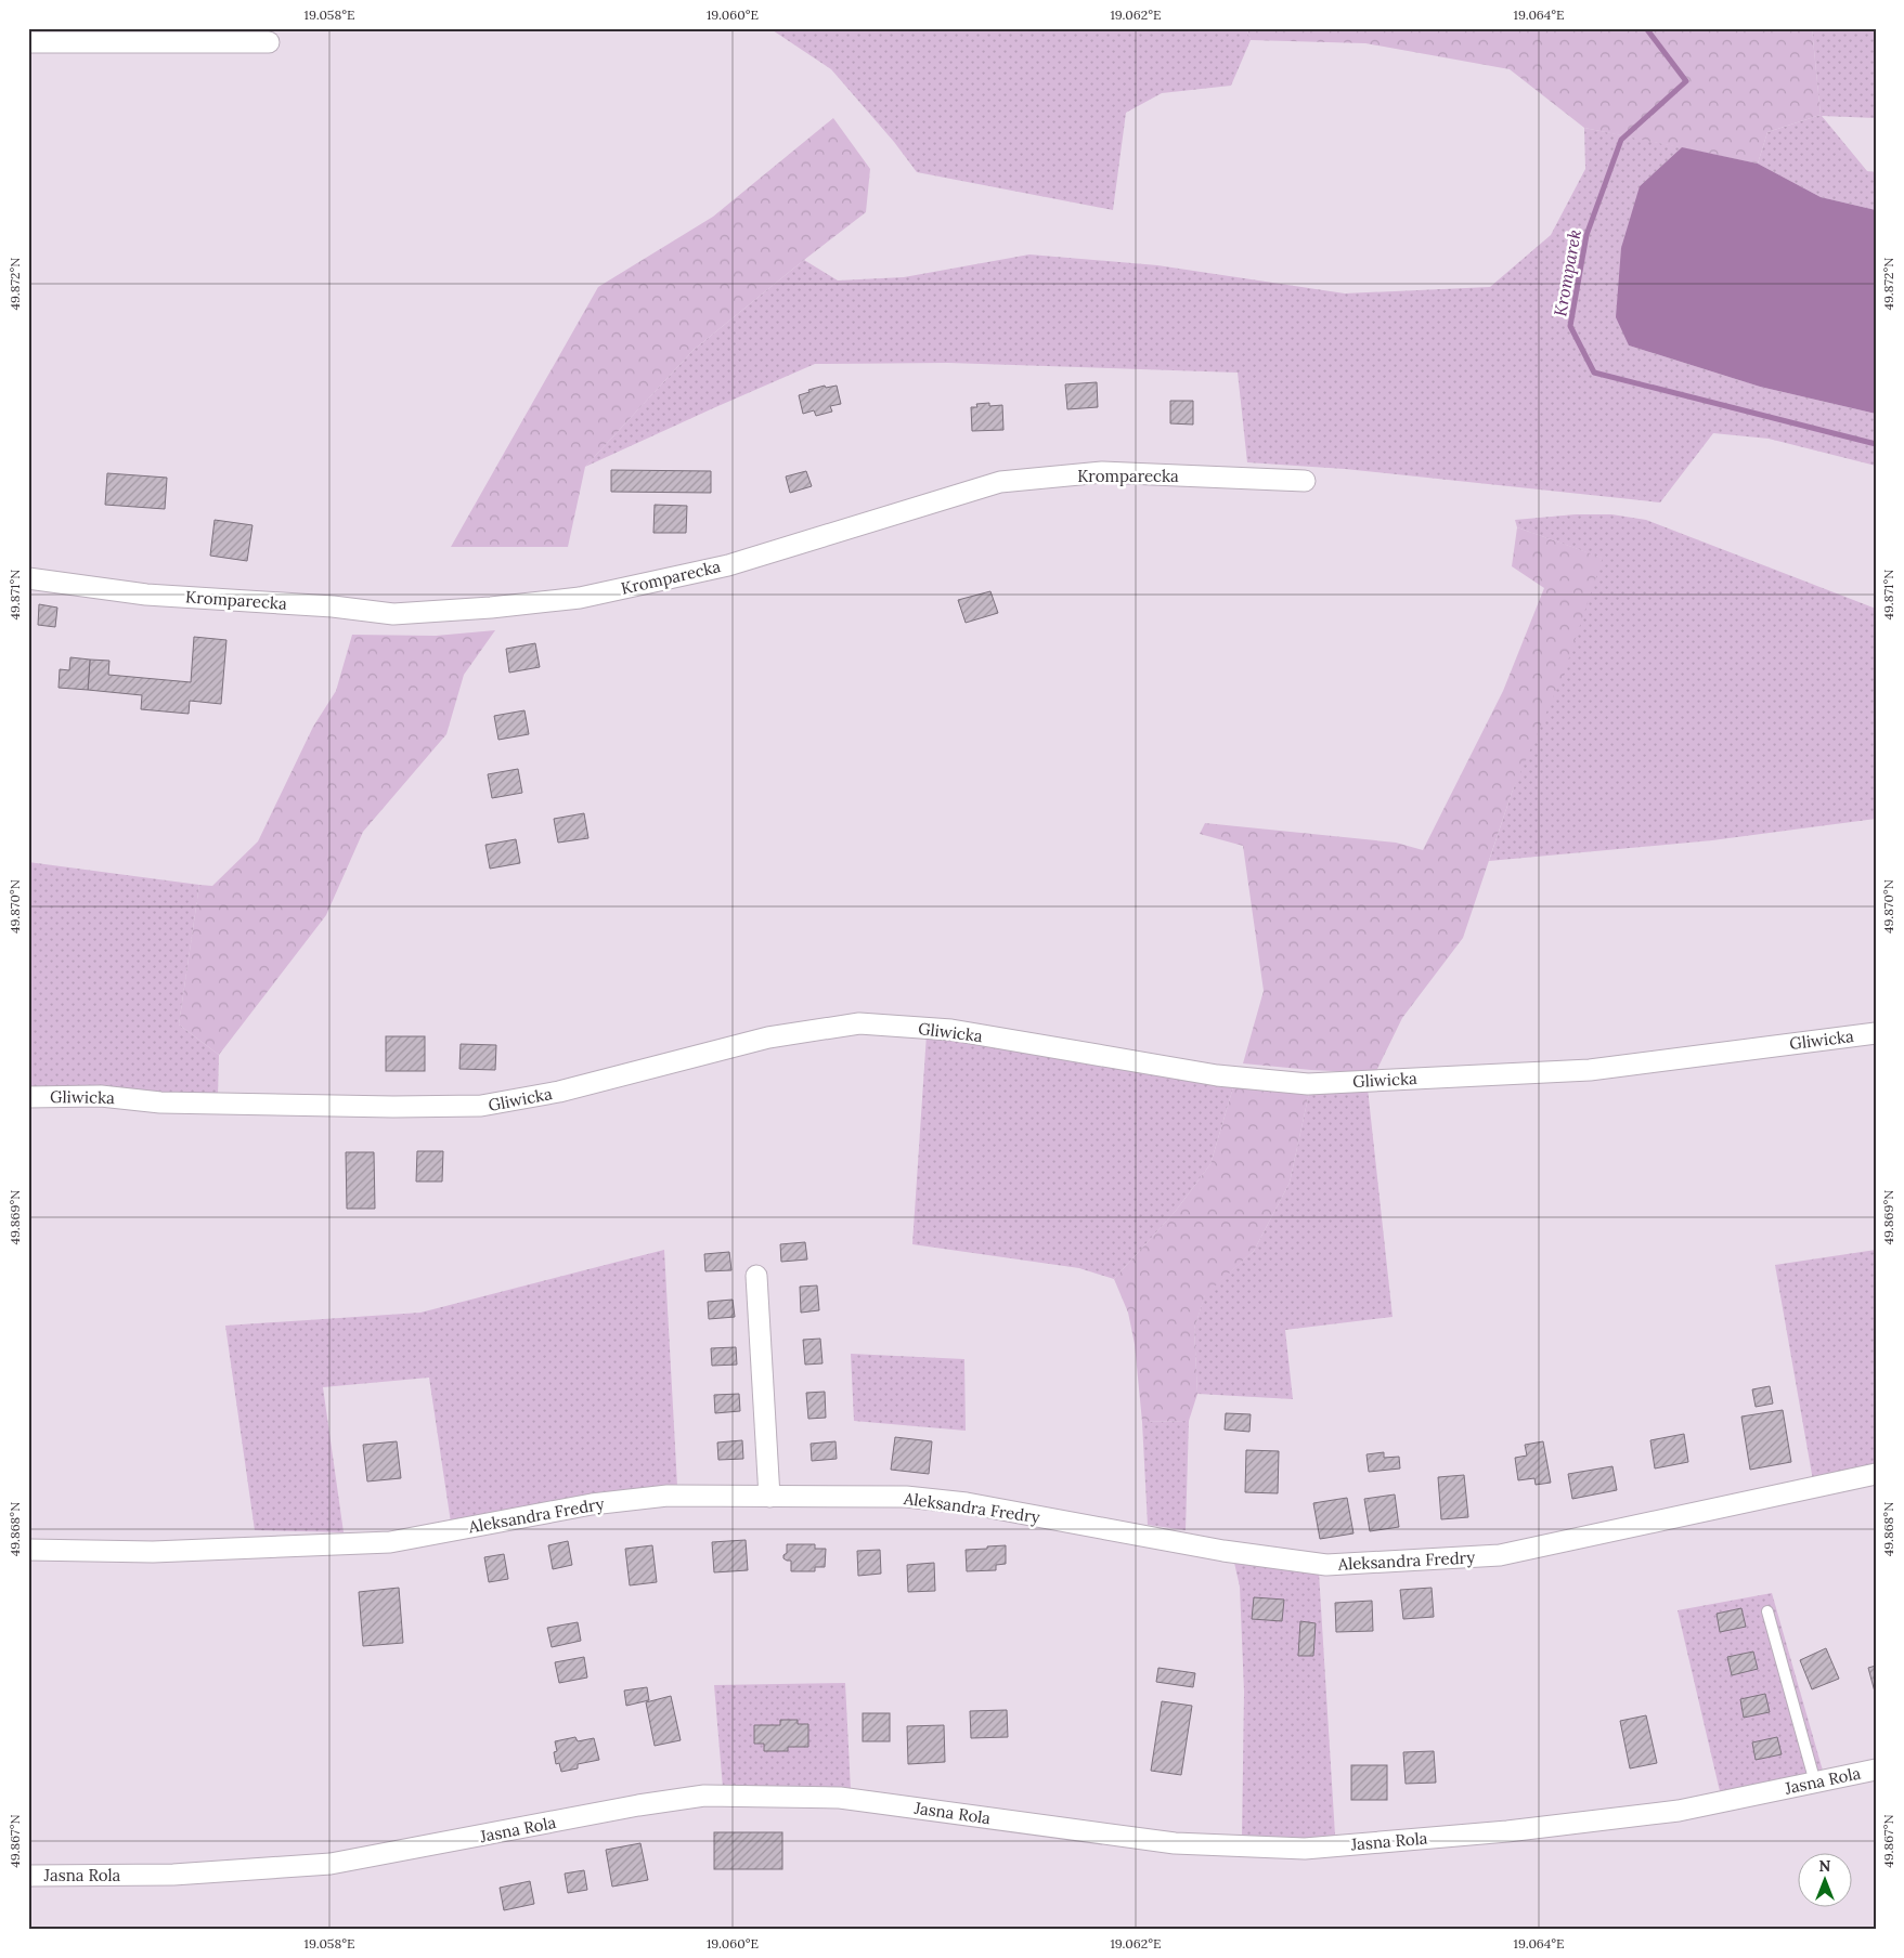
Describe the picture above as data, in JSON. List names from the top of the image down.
{
  "streets": {
    "street": [
      "Kromparecka",
      "Gliwicka",
      "Aleksandra Fredry",
      "Jasna Rola"
    ]
  },
  "water": ["Kromparek"],
  "north": "top",
  "coordinates": [
    "19.058°E",
    "19.060°E",
    "19.062°E",
    "19.064°E",
    "49.872°N",
    "49.871°N",
    "49.870°N",
    "49.869°N",
    "49.868°N",
    "49.867°N"
  ]
}
